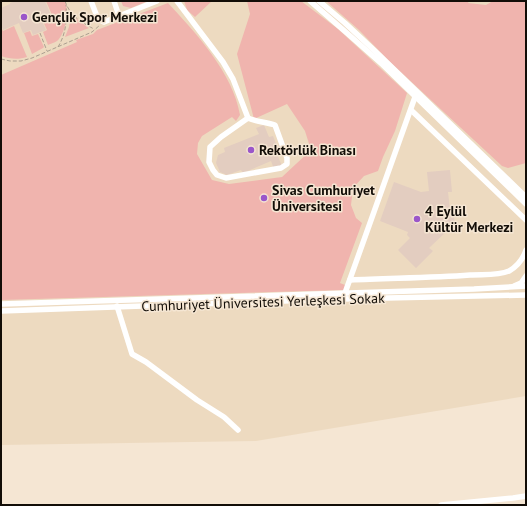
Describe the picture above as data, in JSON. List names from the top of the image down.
{
  "streets": {
    "street": ["Cumhuriyet Üniversitesi Yerleşkesi Sokak"]
  },
  "places": [
    "Gençlik Spor Merkezi",
    "Rektörlük Binası",
    "Sivas Cumhuriyet Üniversitesi",
    "4 Eylül Kültür Merkezi"
  ]
}
